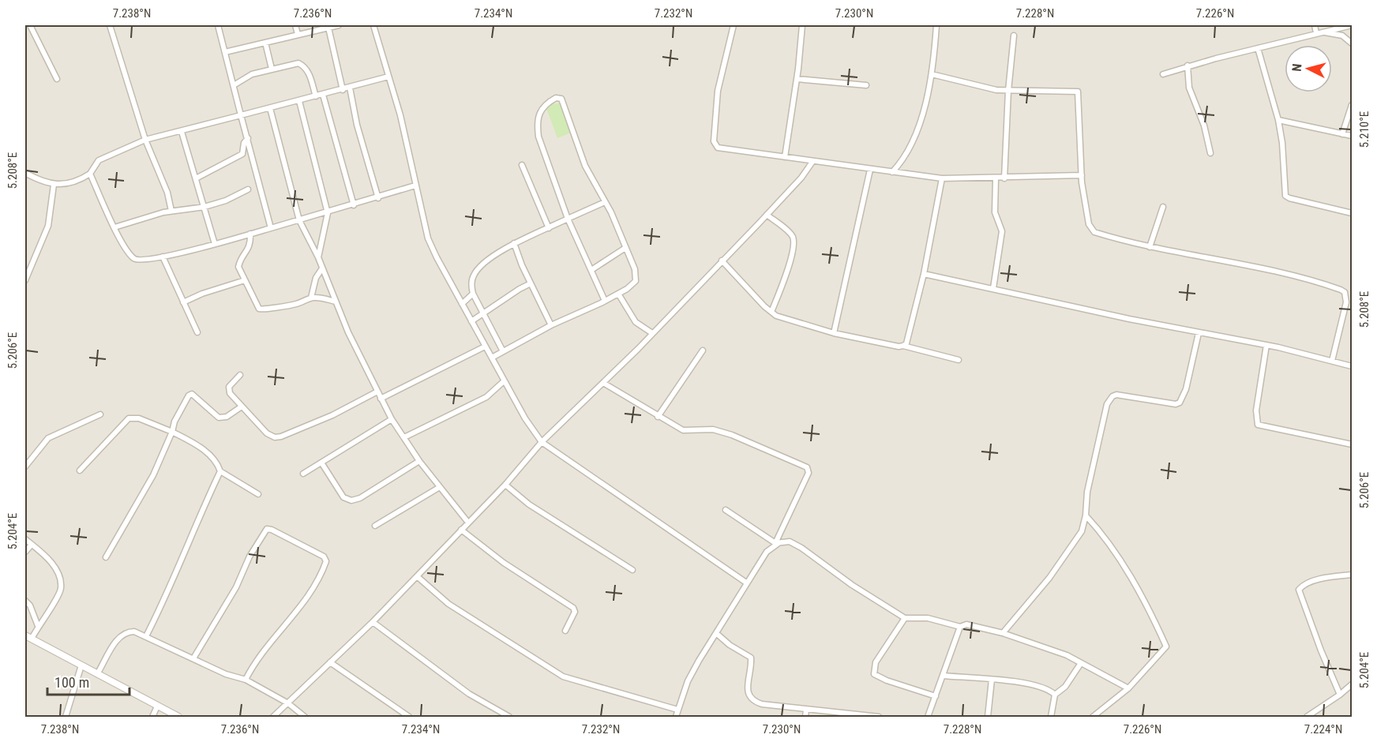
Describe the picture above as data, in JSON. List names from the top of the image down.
{
  "scale_bar": "100 m",
  "north": "left",
  "coordinates": [
    "7.238°N",
    "7.236°N",
    "7.234°N",
    "7.232°N",
    "7.230°N",
    "7.228°N",
    "7.226°N",
    "5.210°E",
    "5.208°E",
    "5.206°E",
    "5.204°E",
    "7.224°N"
  ]
}
